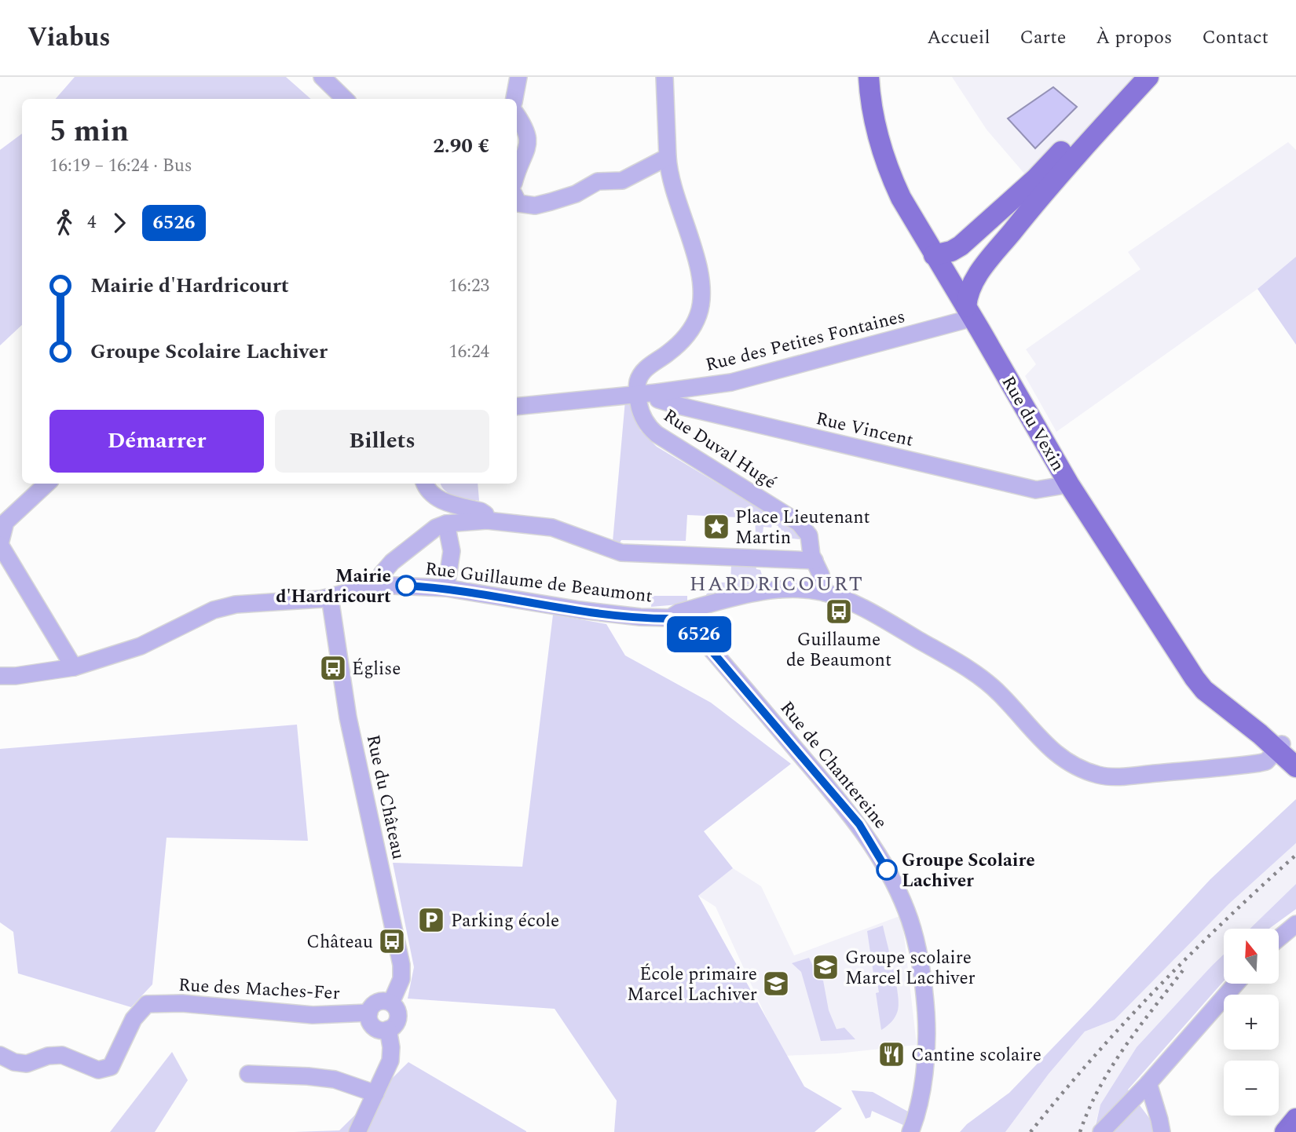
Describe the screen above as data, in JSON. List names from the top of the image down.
{
  "streets": {
    "main road": ["Rue du Vexin"],
    "street": [
      "Rue des Petites Fontaines",
      "Rue Vincent",
      "Rue Duval Hugé",
      "Rue Guillaume de Beaumont",
      "Rue de Chantereine",
      "Rue du Château",
      "Rue des Maches-Fer"
    ]
  },
  "crossings": [
    ["Rue des Petites Fontaines", "Rue du Vexin"],
    ["Rue des Petites Fontaines", "Rue Vincent"],
    ["Rue des Petites Fontaines", "Rue Duval Hugé"],
    ["Rue du Vexin", "Rue Vincent"],
    ["Rue du Vexin", "Rue Guillaume de Beaumont"],
    ["Rue Vincent", "Rue Duval Hugé"],
    ["Rue Duval Hugé", "Rue Guillaume de Beaumont"],
    ["Rue Guillaume de Beaumont", "Rue de Chantereine"],
    ["Rue Guillaume de Beaumont", "Rue du Château"],
    ["Rue du Château", "Rue des Maches-Fer"]
  ],
  "districts": ["HARDRICOURT"],
  "places": {
    "place": ["Place Lieutenant Martin"],
    "other": ["Mairie d'Hardricourt", "Groupe Scolaire Lachiver"],
    "bus stop": ["Guillaume de Beaumont", "Église", "Château"],
    "parking": ["Parking école"],
    "school or university": ["Groupe scolaire Marcel Lachiver", "École primaire Marcel Lachiver"],
    "restaurant": ["Cantine scolaire"]
  },
  "lines": ["bus line 6526"],
  "north": "top",
  "page": {
    "header": "Viabus",
    "nav": [
      "Accueil",
      "Carte",
      "À propos",
      "Contact"
    ],
    "on_map": "6526",
    "heading": ["5 min", "16:19 – 16:24 · Bus", "2.90 €"],
    "legs": ["4", "6526"],
    "list": [
      {
        "name": "Mairie d'Hardricourt",
        "value": "16:23"
      },
      {
        "name": "Groupe Scolaire Lachiver",
        "value": "16:24"
      }
    ],
    "buttons": ["Démarrer", "Billets"],
    "map_buttons": ["+", "−"]
  }
}
